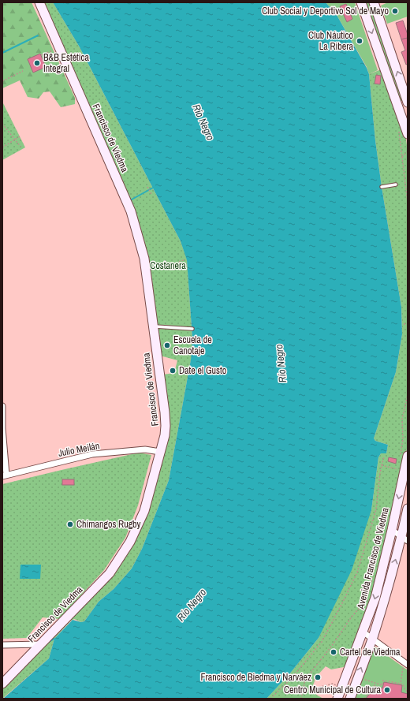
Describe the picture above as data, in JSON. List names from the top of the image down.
{
  "streets": {
    "street": ["Francisco de Viedma", "Julio Meilán", "Avenida Francisco de Viedma"]
  },
  "crossings": [
    ["Francisco de Viedma", "Julio Meilán"]
  ],
  "water": ["Río Negro"],
  "parks": ["Costanera"],
  "places": [
    "Club Social y Deportivo Sol de Mayo",
    "Club Náutico La Ribera",
    "B&B Estética Integral",
    "Escuela de Canotaje",
    "Date el Gusto",
    "Chimangos Rugby",
    "Cartel de Viedma",
    "Francisco de Biedma y Narváez",
    "Centro Municipal de Cultura"
  ]
}
